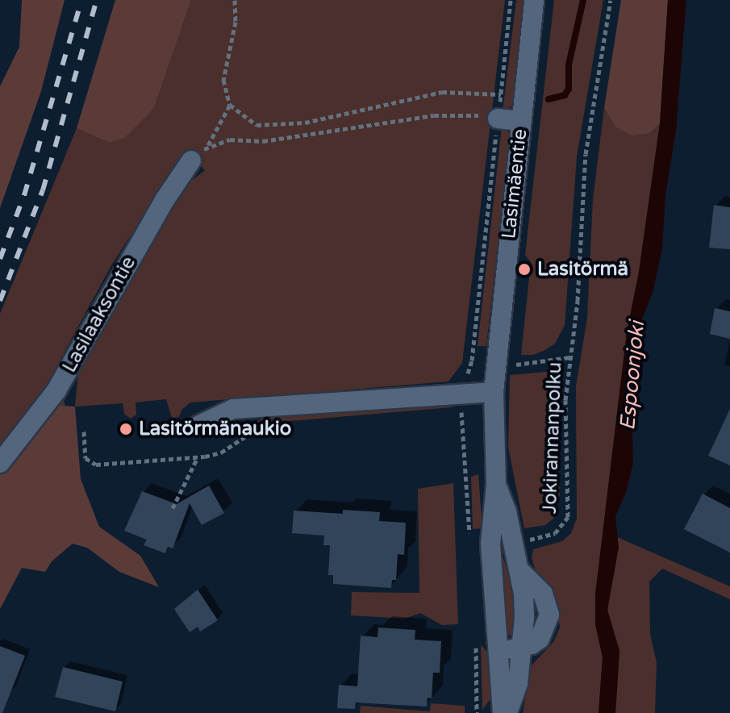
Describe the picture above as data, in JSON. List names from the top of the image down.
{
  "streets": {
    "street": ["Lasimäentie", "Lasilaaksontie"],
    "path": ["Jokirannanpolku"]
  },
  "water": ["Espoonjoki"],
  "places": ["Lasitörmä", "Lasitörmänaukio"]
}
